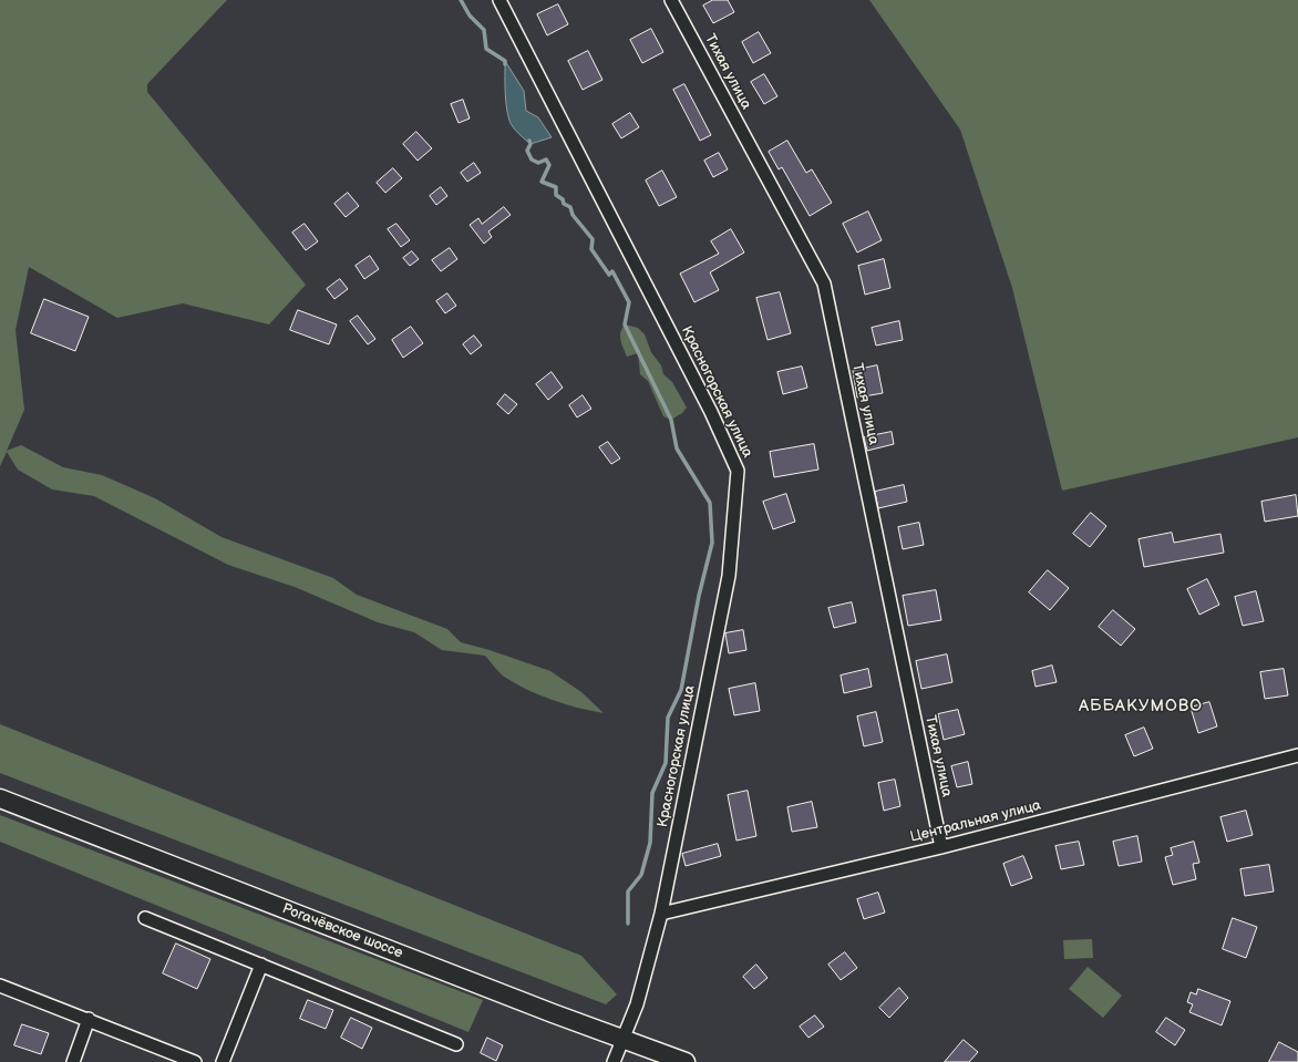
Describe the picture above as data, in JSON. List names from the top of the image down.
{
  "streets": {
    "main road": ["Рогачёвское шоссе"],
    "street": ["Тихая улица", "Красногорская улица", "Центральная улица"]
  },
  "crossings": [
    ["Тихая улица", "Центральная улица"],
    ["Красногорская улица", "Центральная улица"],
    ["Красногорская улица", "Рогачёвское шоссе"]
  ],
  "districts": ["АББАКУМОВО"]
}
